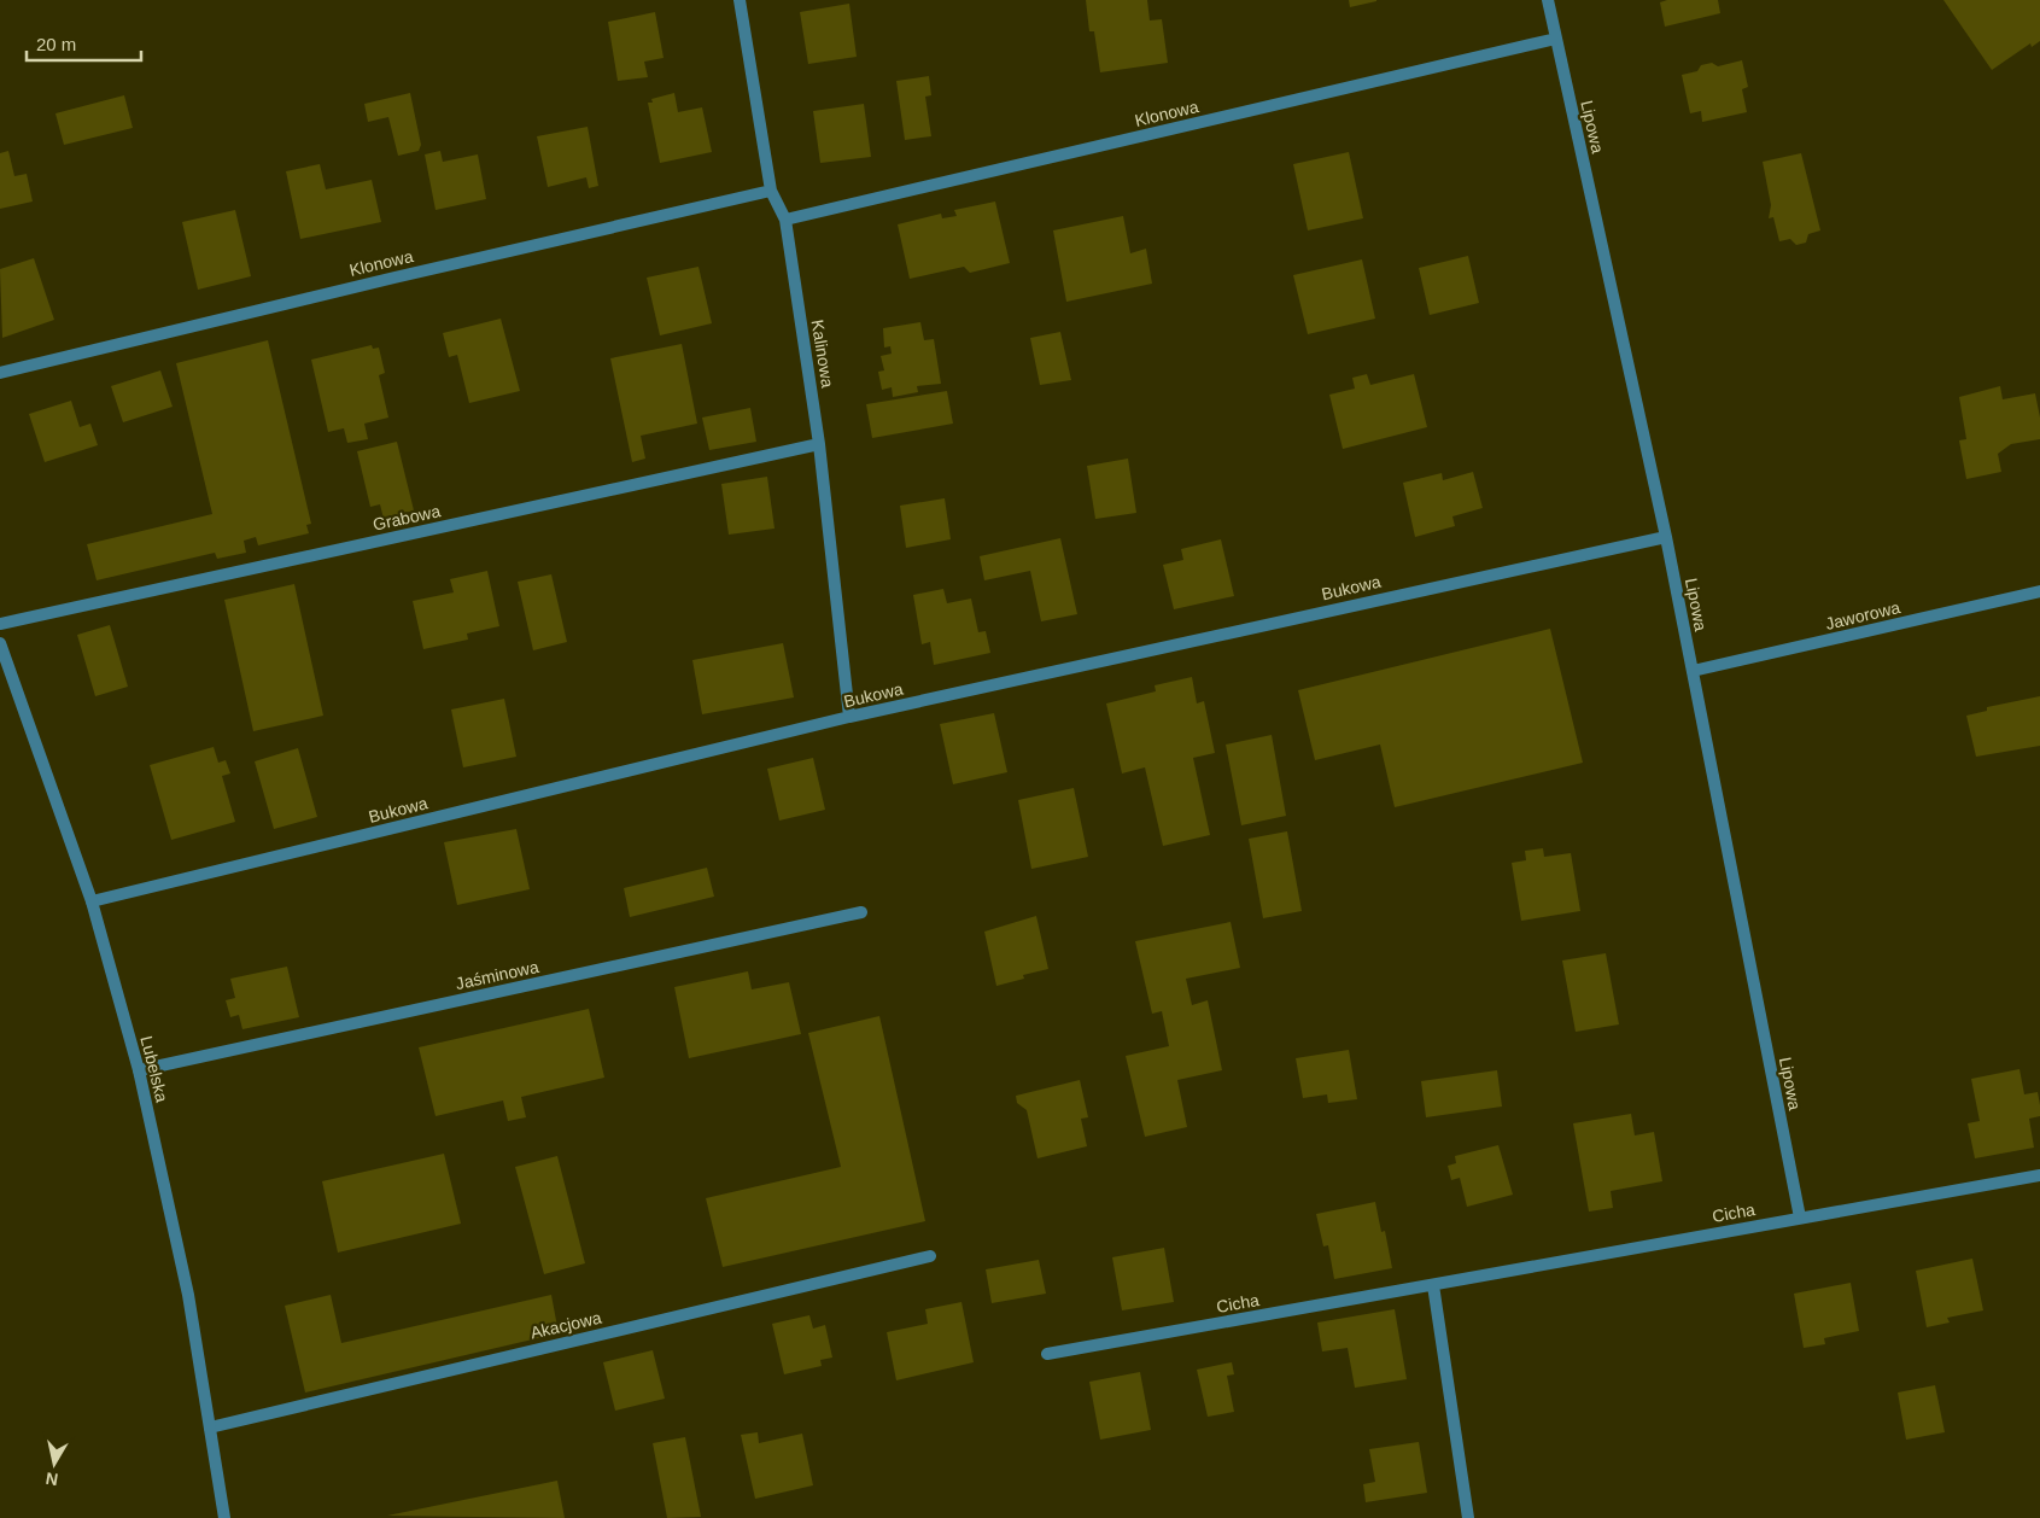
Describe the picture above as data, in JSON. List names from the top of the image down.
{
  "streets": {
    "street": [
      "Klonowa",
      "Lipowa",
      "Kalinowa",
      "Grabowa",
      "Bukowa",
      "Jaworowa",
      "Jaśminowa",
      "Lubelska",
      "Cicha",
      "Akacjowa"
    ]
  },
  "crossings": [
    ["Klonowa", "Lipowa"],
    ["Klonowa", "Kalinowa"],
    ["Lipowa", "Bukowa"],
    ["Lipowa", "Jaworowa"],
    ["Lipowa", "Cicha"],
    ["Kalinowa", "Grabowa"],
    ["Kalinowa", "Bukowa"],
    ["Bukowa", "Lubelska"],
    ["Jaśminowa", "Lubelska"],
    ["Lubelska", "Akacjowa"]
  ],
  "scale_bar": "20 m",
  "north": "bottom"
}
